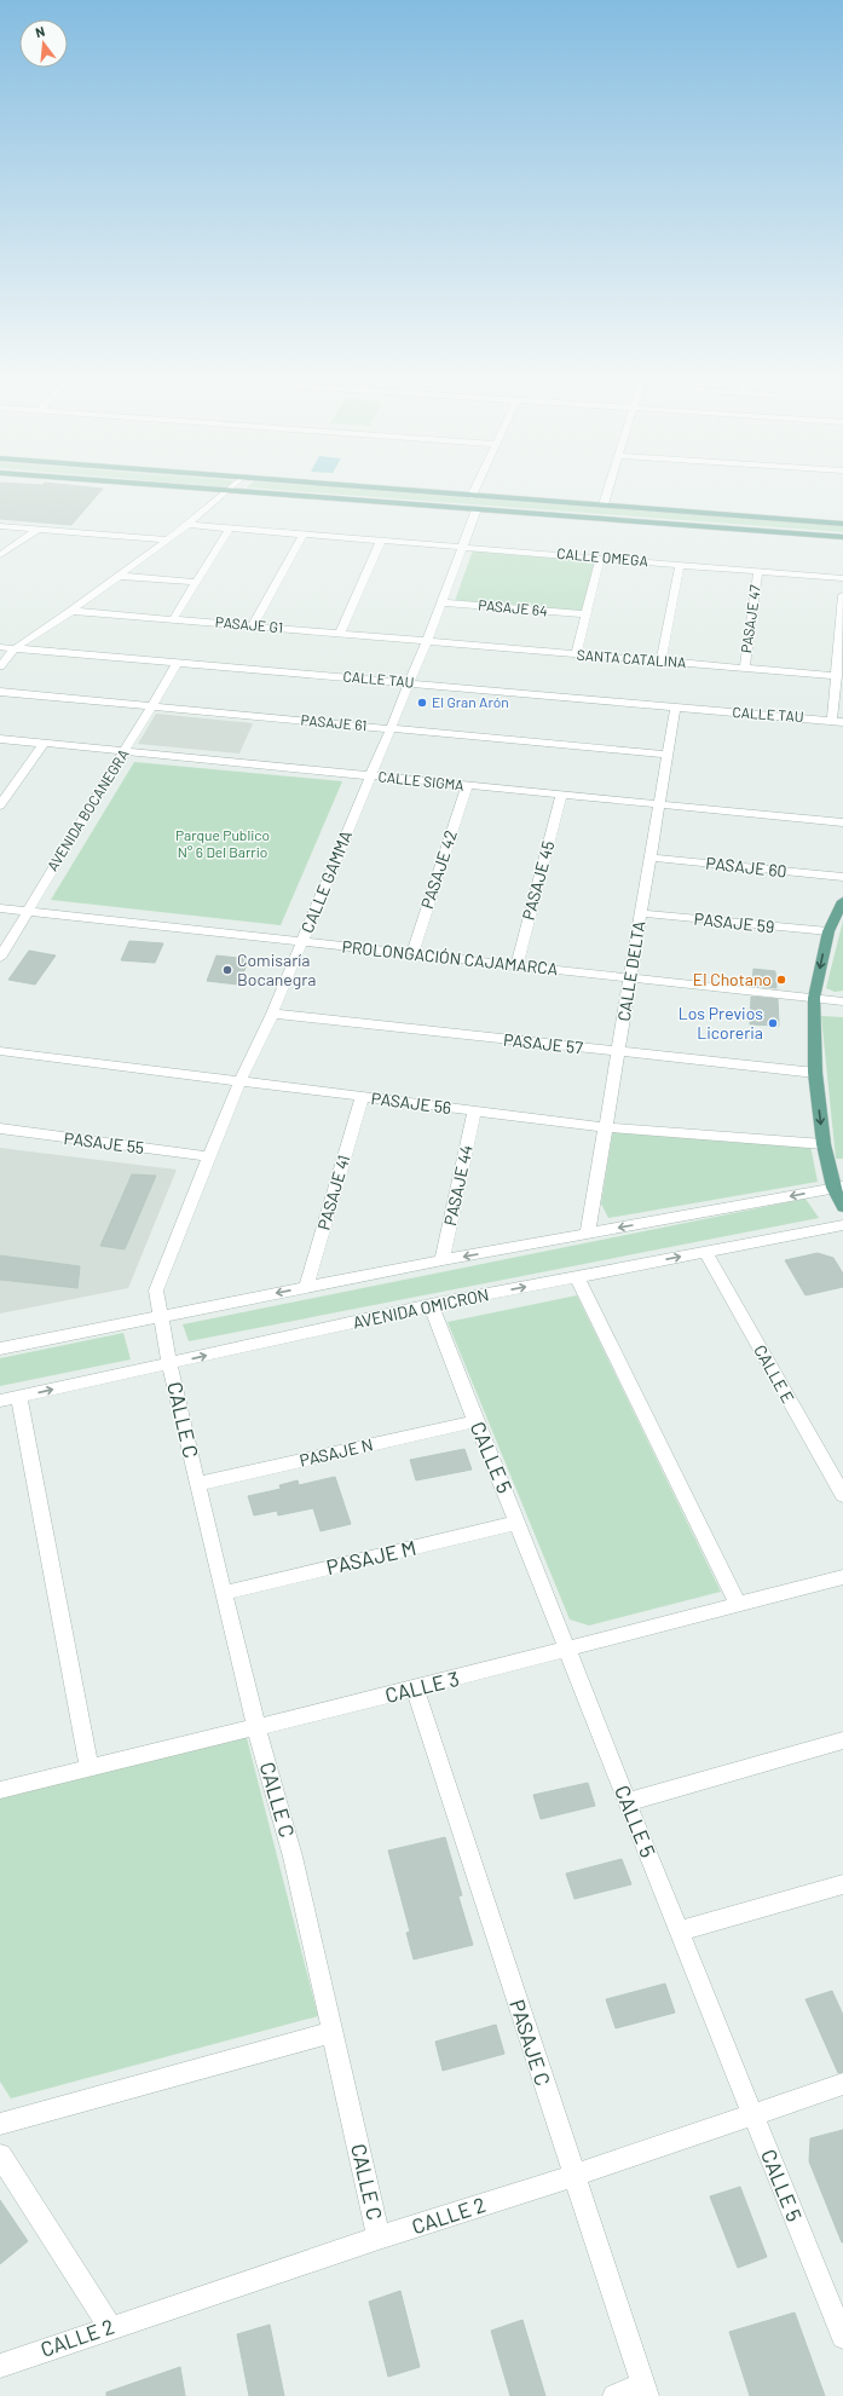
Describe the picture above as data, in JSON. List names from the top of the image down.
{
  "streets": {
    "street": [
      "CALLE OMEGA",
      "PASAJE 64",
      "PASAJE 47",
      "PASAJE G1",
      "SANTA CATALINA",
      "CALLE TAU",
      "PASAJE 61",
      "CALLE SIGMA",
      "AVENIDA BOCANEGRA",
      "PASAJE 60",
      "PASAJE 42",
      "PASAJE 45",
      "CALLE GAMMA",
      "PASAJE 59",
      "PROLONGACIÓN CAJAMARCA",
      "CALLE DELTA",
      "PASAJE 57",
      "PASAJE 56",
      "PASAJE 55",
      "PASAJE 44",
      "PASAJE 41",
      "AVENIDA OMICRON",
      "CALLE E",
      "CALLE C",
      "PASAJE N",
      "CALLE 5",
      "PASAJE M",
      "CALLE 3",
      "PASAJE C",
      "CALLE 2"
    ]
  },
  "crossings": [
    ["CALLE OMEGA", "PASAJE 47"],
    ["CALLE OMEGA", "CALLE GAMMA"],
    ["PASAJE 64", "CALLE GAMMA"],
    ["PASAJE 47", "SANTA CATALINA"],
    ["PASAJE G1", "SANTA CATALINA"],
    ["PASAJE G1", "CALLE GAMMA"],
    ["SANTA CATALINA", "CALLE GAMMA"],
    ["CALLE TAU", "AVENIDA BOCANEGRA"],
    ["CALLE TAU", "CALLE GAMMA"],
    ["CALLE TAU", "CALLE DELTA"],
    ["PASAJE 61", "AVENIDA BOCANEGRA"],
    ["PASAJE 61", "CALLE GAMMA"],
    ["PASAJE 61", "CALLE DELTA"],
    ["CALLE SIGMA", "AVENIDA BOCANEGRA"],
    ["CALLE SIGMA", "PASAJE 42"],
    ["CALLE SIGMA", "PASAJE 45"],
    ["CALLE SIGMA", "CALLE GAMMA"],
    ["CALLE SIGMA", "CALLE DELTA"],
    ["AVENIDA BOCANEGRA", "PROLONGACIÓN CAJAMARCA"],
    ["PASAJE 60", "CALLE DELTA"],
    ["PASAJE 42", "PROLONGACIÓN CAJAMARCA"],
    ["PASAJE 45", "PROLONGACIÓN CAJAMARCA"],
    ["CALLE GAMMA", "PROLONGACIÓN CAJAMARCA"],
    ["CALLE GAMMA", "PASAJE 57"],
    ["CALLE GAMMA", "PASAJE 56"],
    ["CALLE GAMMA", "PASAJE 55"],
    ["CALLE GAMMA", "AVENIDA OMICRON"],
    ["CALLE GAMMA", "CALLE C"],
    ["PASAJE 59", "CALLE DELTA"],
    ["PROLONGACIÓN CAJAMARCA", "CALLE DELTA"],
    ["CALLE DELTA", "PASAJE 57"],
    ["CALLE DELTA", "PASAJE 56"],
    ["PASAJE 56", "PASAJE 44"],
    ["PASAJE 56", "PASAJE 41"],
    ["AVENIDA OMICRON", "CALLE E"],
    ["AVENIDA OMICRON", "CALLE C"],
    ["AVENIDA OMICRON", "CALLE 5"],
    ["CALLE C", "PASAJE N"],
    ["CALLE C", "PASAJE M"],
    ["CALLE C", "CALLE 3"],
    ["CALLE C", "CALLE 2"],
    ["PASAJE N", "CALLE 5"],
    ["CALLE 5", "PASAJE M"],
    ["CALLE 5", "CALLE 3"],
    ["CALLE 5", "CALLE 2"],
    ["CALLE 3", "PASAJE C"],
    ["PASAJE C", "CALLE 2"]
  ],
  "parks": ["Parque Publico N° 6 Del Barrio"],
  "places": [
    "El Gran Arón",
    "Comisaría Bocanegra",
    "El Chotano",
    "Los Previos Licoreria"
  ],
  "north": "top"
}
